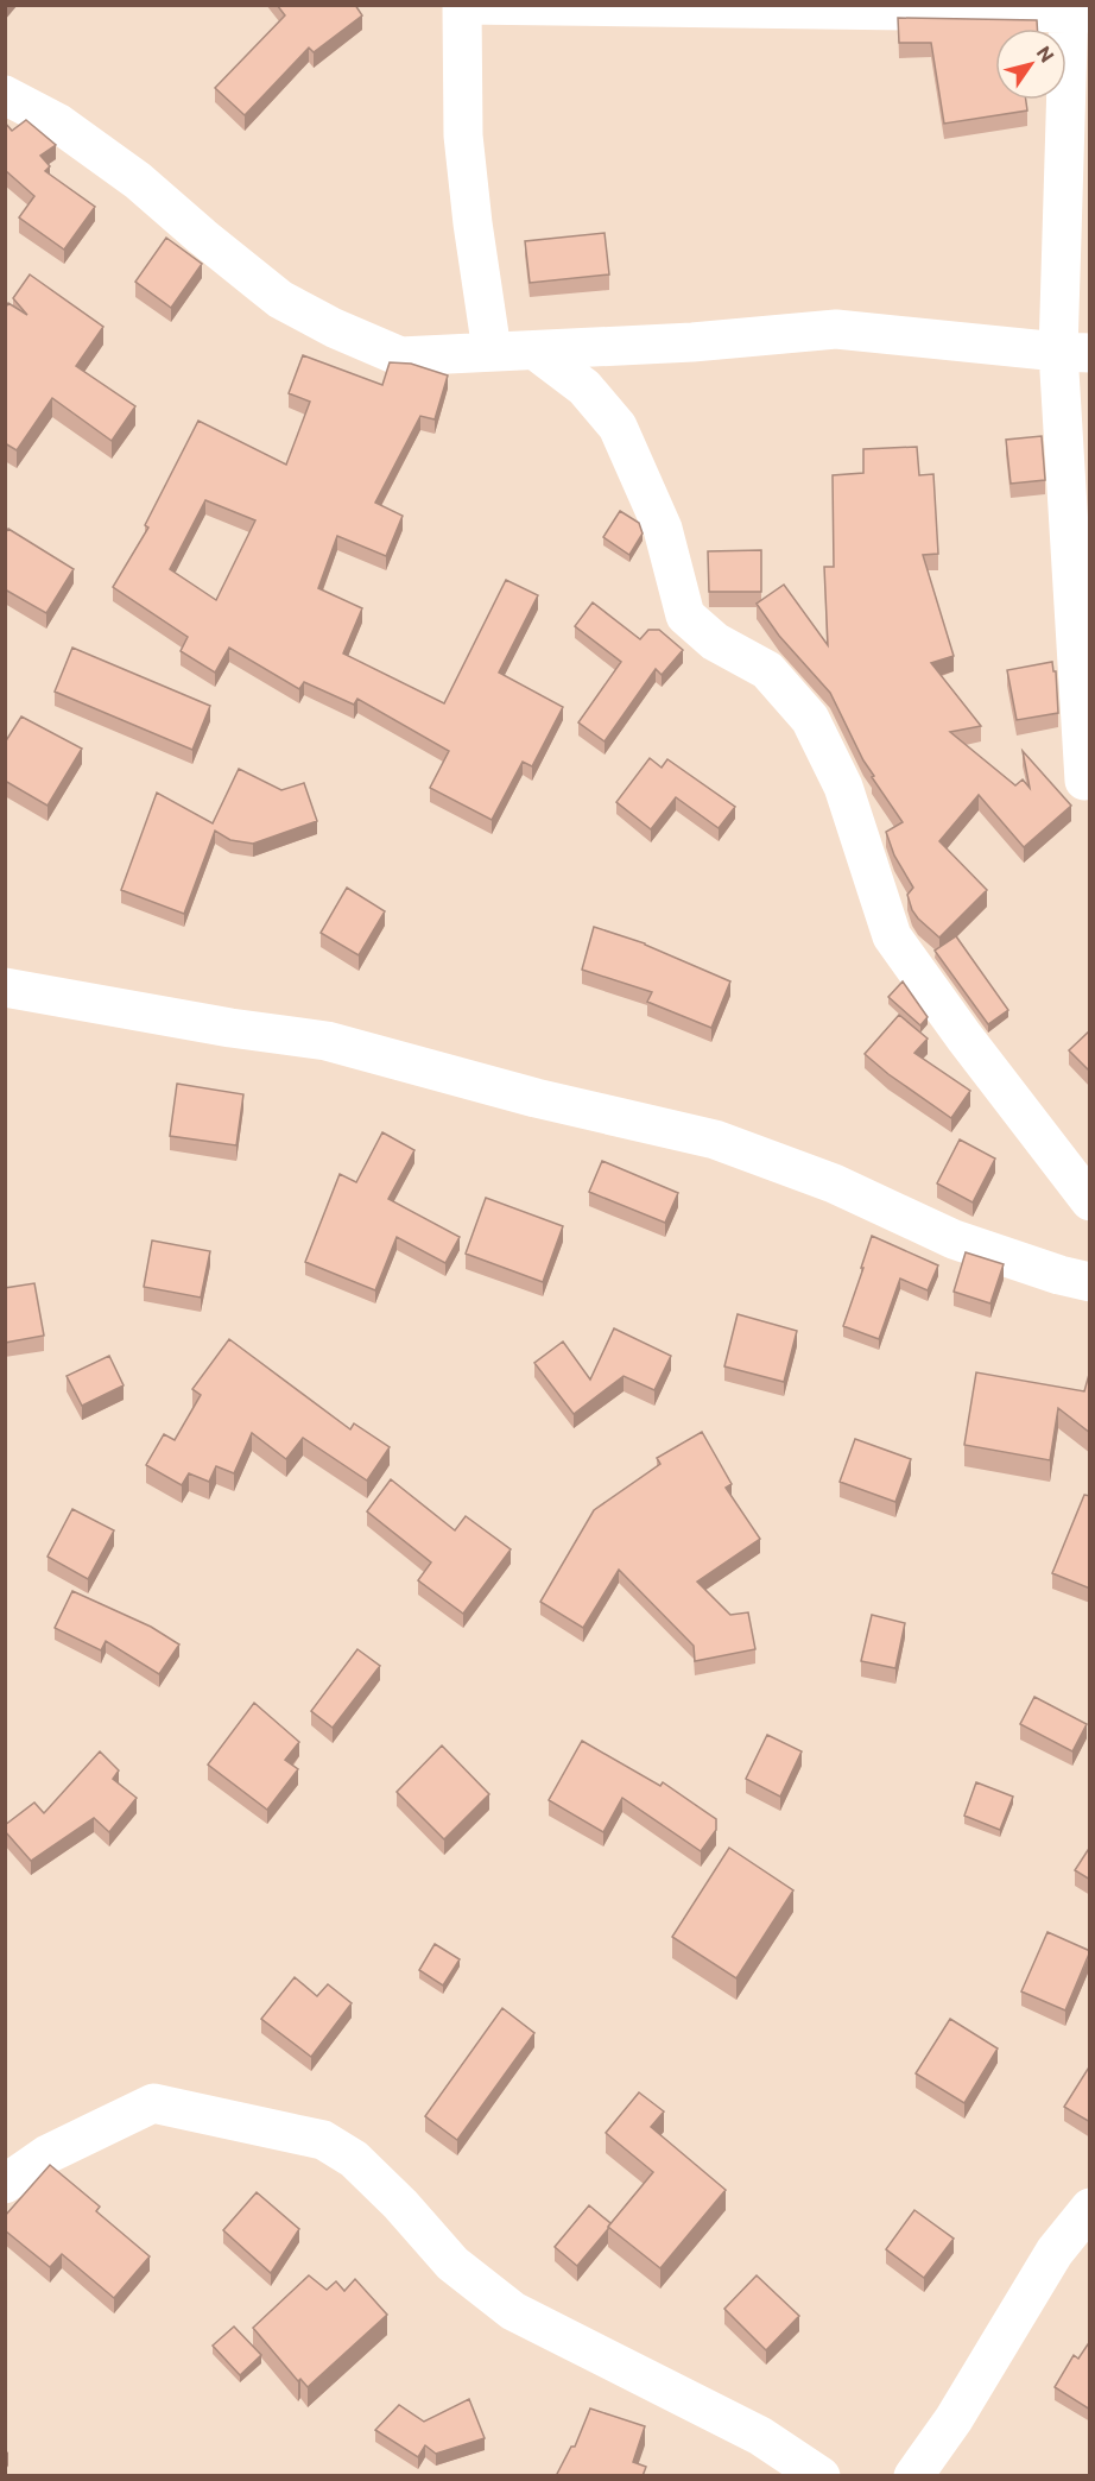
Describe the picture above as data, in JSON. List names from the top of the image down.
{
  "north": "top right"
}
